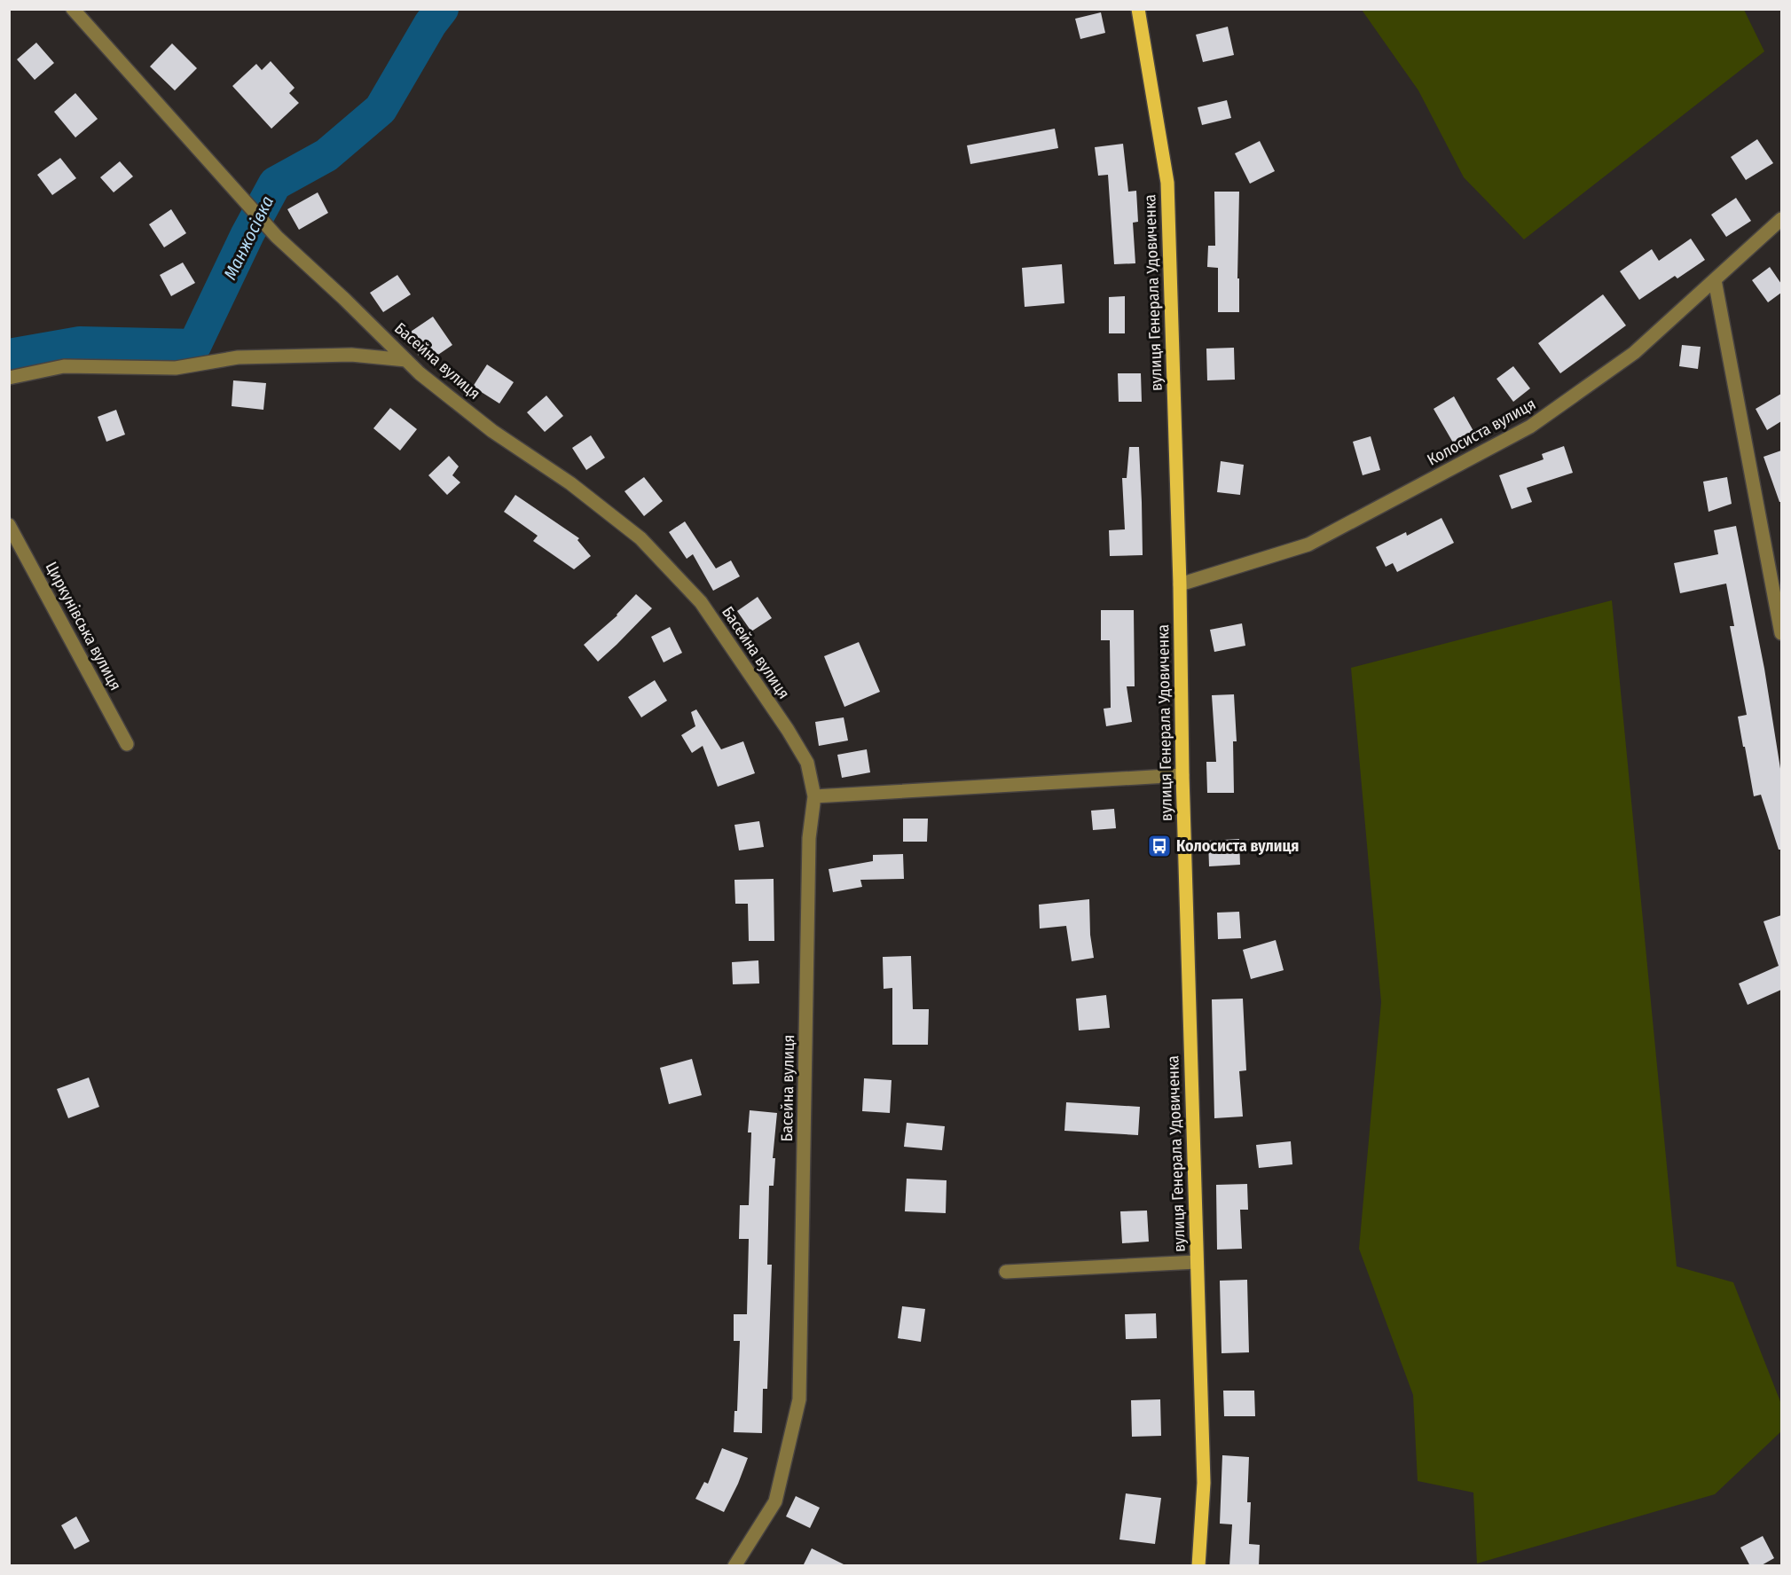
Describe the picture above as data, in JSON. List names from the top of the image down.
{
  "streets": {
    "main road": ["вулиця Генерала Удовиченка"],
    "street": ["Басейна вулиця", "Колосиста вулиця", "Циркунівська вулиця"]
  },
  "crossings": [
    ["вулиця Генерала Удовиченка", "Колосиста вулиця"]
  ],
  "water": ["Манжосівка"],
  "places": {
    "bus stop": ["Колосиста вулиця"]
  }
}
